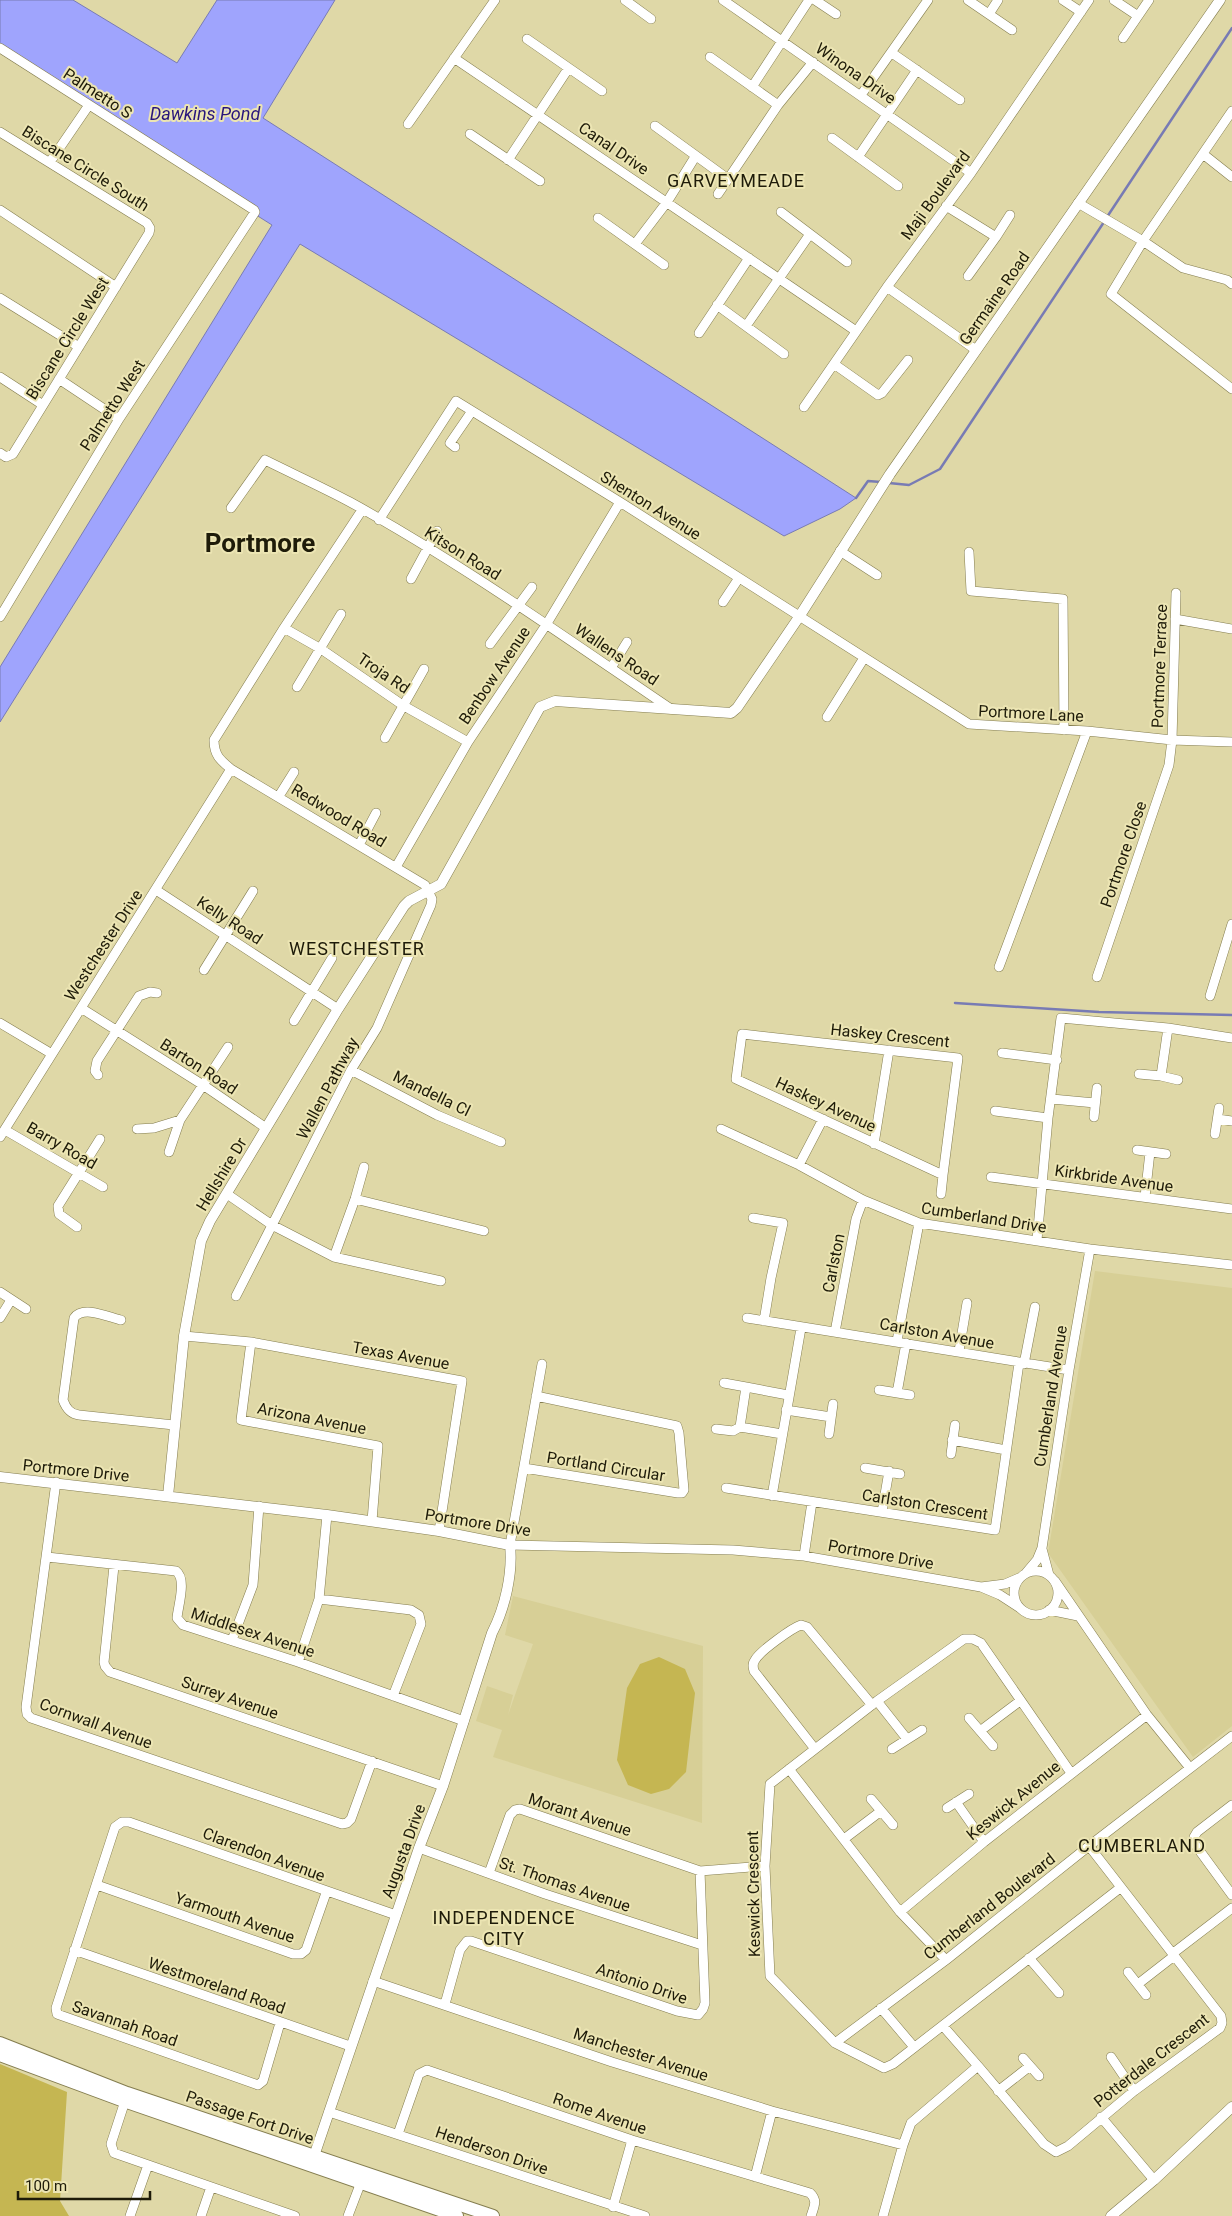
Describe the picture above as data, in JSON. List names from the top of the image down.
{
  "streets": {
    "main road": ["Passage Fort Drive"],
    "street": [
      "Winona Drive",
      "Palmetto S",
      "Canal Drive",
      "Biscane Circle South",
      "Maji Boulevard",
      "Germaine Road",
      "Biscane Circle West",
      "Palmetto West",
      "Shenton Avenue",
      "Kitson Road",
      "Wallens Road",
      "Portmore Terrace",
      "Troja Rd",
      "Benbow Avenue",
      "Portmore Lane",
      "Redwood Road",
      "Portmore Close",
      "Kelly Road",
      "Westchester Drive",
      "Haskey Crescent",
      "Barton Road",
      "Wallen Pathway",
      "Mandella Cl",
      "Haskey Avenue",
      "Barry Road",
      "Hellshire Dr",
      "Kirkbride Avenue",
      "Cumberland Drive",
      "Carlston",
      "Carlston Avenue",
      "Texas Avenue",
      "Cumberland Avenue",
      "Arizona Avenue",
      "Portland Circular",
      "Portmore Drive",
      "Carlston Crescent",
      "Middlesex Avenue",
      "Surrey Avenue",
      "Cornwall Avenue",
      "Keswick Avenue",
      "Morant Avenue",
      "Augusta Drive",
      "Clarendon Avenue",
      "St. Thomas Avenue",
      "Keswick Crescent",
      "Cumberland Boulevard",
      "Yarmouth Avenue",
      "Antonio Drive",
      "Westmoreland Road",
      "Savannah Road",
      "Manchester Avenue",
      "Potterdale Crescent",
      "Rome Avenue",
      "Henderson Drive"
    ]
  },
  "crossings": [
    ["Winona Drive", "Maji Boulevard"],
    ["Palmetto S", "Palmetto West"],
    ["Canal Drive", "Maji Boulevard"],
    ["Biscane Circle South", "Biscane Circle West"],
    ["Germaine Road", "Shenton Avenue"],
    ["Germaine Road", "Portmore Lane"],
    ["Shenton Avenue", "Kitson Road"],
    ["Shenton Avenue", "Benbow Avenue"],
    ["Shenton Avenue", "Portmore Lane"],
    ["Kitson Road", "Wallens Road"],
    ["Kitson Road", "Benbow Avenue"],
    ["Kitson Road", "Redwood Road"],
    ["Wallens Road", "Benbow Avenue"],
    ["Portmore Terrace", "Portmore Lane"],
    ["Portmore Terrace", "Portmore Close"],
    ["Troja Rd", "Benbow Avenue"],
    ["Troja Rd", "Redwood Road"],
    ["Benbow Avenue", "Redwood Road"],
    ["Portmore Lane", "Portmore Close"],
    ["Redwood Road", "Westchester Drive"],
    ["Redwood Road", "Wallen Pathway"],
    ["Redwood Road", "Hellshire Dr"],
    ["Kelly Road", "Westchester Drive"],
    ["Kelly Road", "Hellshire Dr"],
    ["Westchester Drive", "Barton Road"],
    ["Westchester Drive", "Barry Road"],
    ["Haskey Crescent", "Haskey Avenue"],
    ["Barton Road", "Hellshire Dr"],
    ["Wallen Pathway", "Mandella Cl"],
    ["Wallen Pathway", "Hellshire Dr"],
    ["Hellshire Dr", "Texas Avenue"],
    ["Hellshire Dr", "Portmore Drive"],
    ["Cumberland Drive", "Carlston"],
    ["Cumberland Drive", "Cumberland Avenue"],
    ["Carlston", "Carlston Avenue"],
    ["Carlston Avenue", "Cumberland Avenue"],
    ["Carlston Avenue", "Carlston Crescent"],
    ["Texas Avenue", "Arizona Avenue"],
    ["Texas Avenue", "Portmore Drive"],
    ["Cumberland Avenue", "Portmore Drive"],
    ["Cumberland Avenue", "Keswick Avenue"],
    ["Cumberland Avenue", "Cumberland Boulevard"],
    ["Arizona Avenue", "Portmore Drive"],
    ["Portmore Drive", "Cornwall Avenue"],
    ["Portmore Drive", "Augusta Drive"],
    ["Middlesex Avenue", "Surrey Avenue"],
    ["Middlesex Avenue", "Cornwall Avenue"],
    ["Middlesex Avenue", "Augusta Drive"],
    ["Surrey Avenue", "Cornwall Avenue"],
    ["Surrey Avenue", "Augusta Drive"],
    ["Keswick Avenue", "Keswick Crescent"],
    ["Morant Avenue", "St. Thomas Avenue"],
    ["Morant Avenue", "Antonio Drive"],
    ["Augusta Drive", "Clarendon Avenue"],
    ["Augusta Drive", "St. Thomas Avenue"],
    ["Augusta Drive", "Westmoreland Road"],
    ["Augusta Drive", "Manchester Avenue"],
    ["Augusta Drive", "Passage Fort Drive"],
    ["Augusta Drive", "Henderson Drive"],
    ["Clarendon Avenue", "Yarmouth Avenue"],
    ["Clarendon Avenue", "Savannah Road"],
    ["St. Thomas Avenue", "Antonio Drive"],
    ["Keswick Crescent", "Cumberland Boulevard"],
    ["Keswick Crescent", "Potterdale Crescent"],
    ["Cumberland Boulevard", "Potterdale Crescent"],
    ["Yarmouth Avenue", "Savannah Road"],
    ["Antonio Drive", "Manchester Avenue"],
    ["Westmoreland Road", "Savannah Road"],
    ["Rome Avenue", "Henderson Drive"]
  ],
  "districts": [
    "GARVEYMEADE",
    "Portmore",
    "WESTCHESTER",
    "CUMBERLAND",
    "INDEPENDENCE CITY"
  ],
  "water": ["Dawkins Pond"],
  "scale_bar": "100 m"
}
